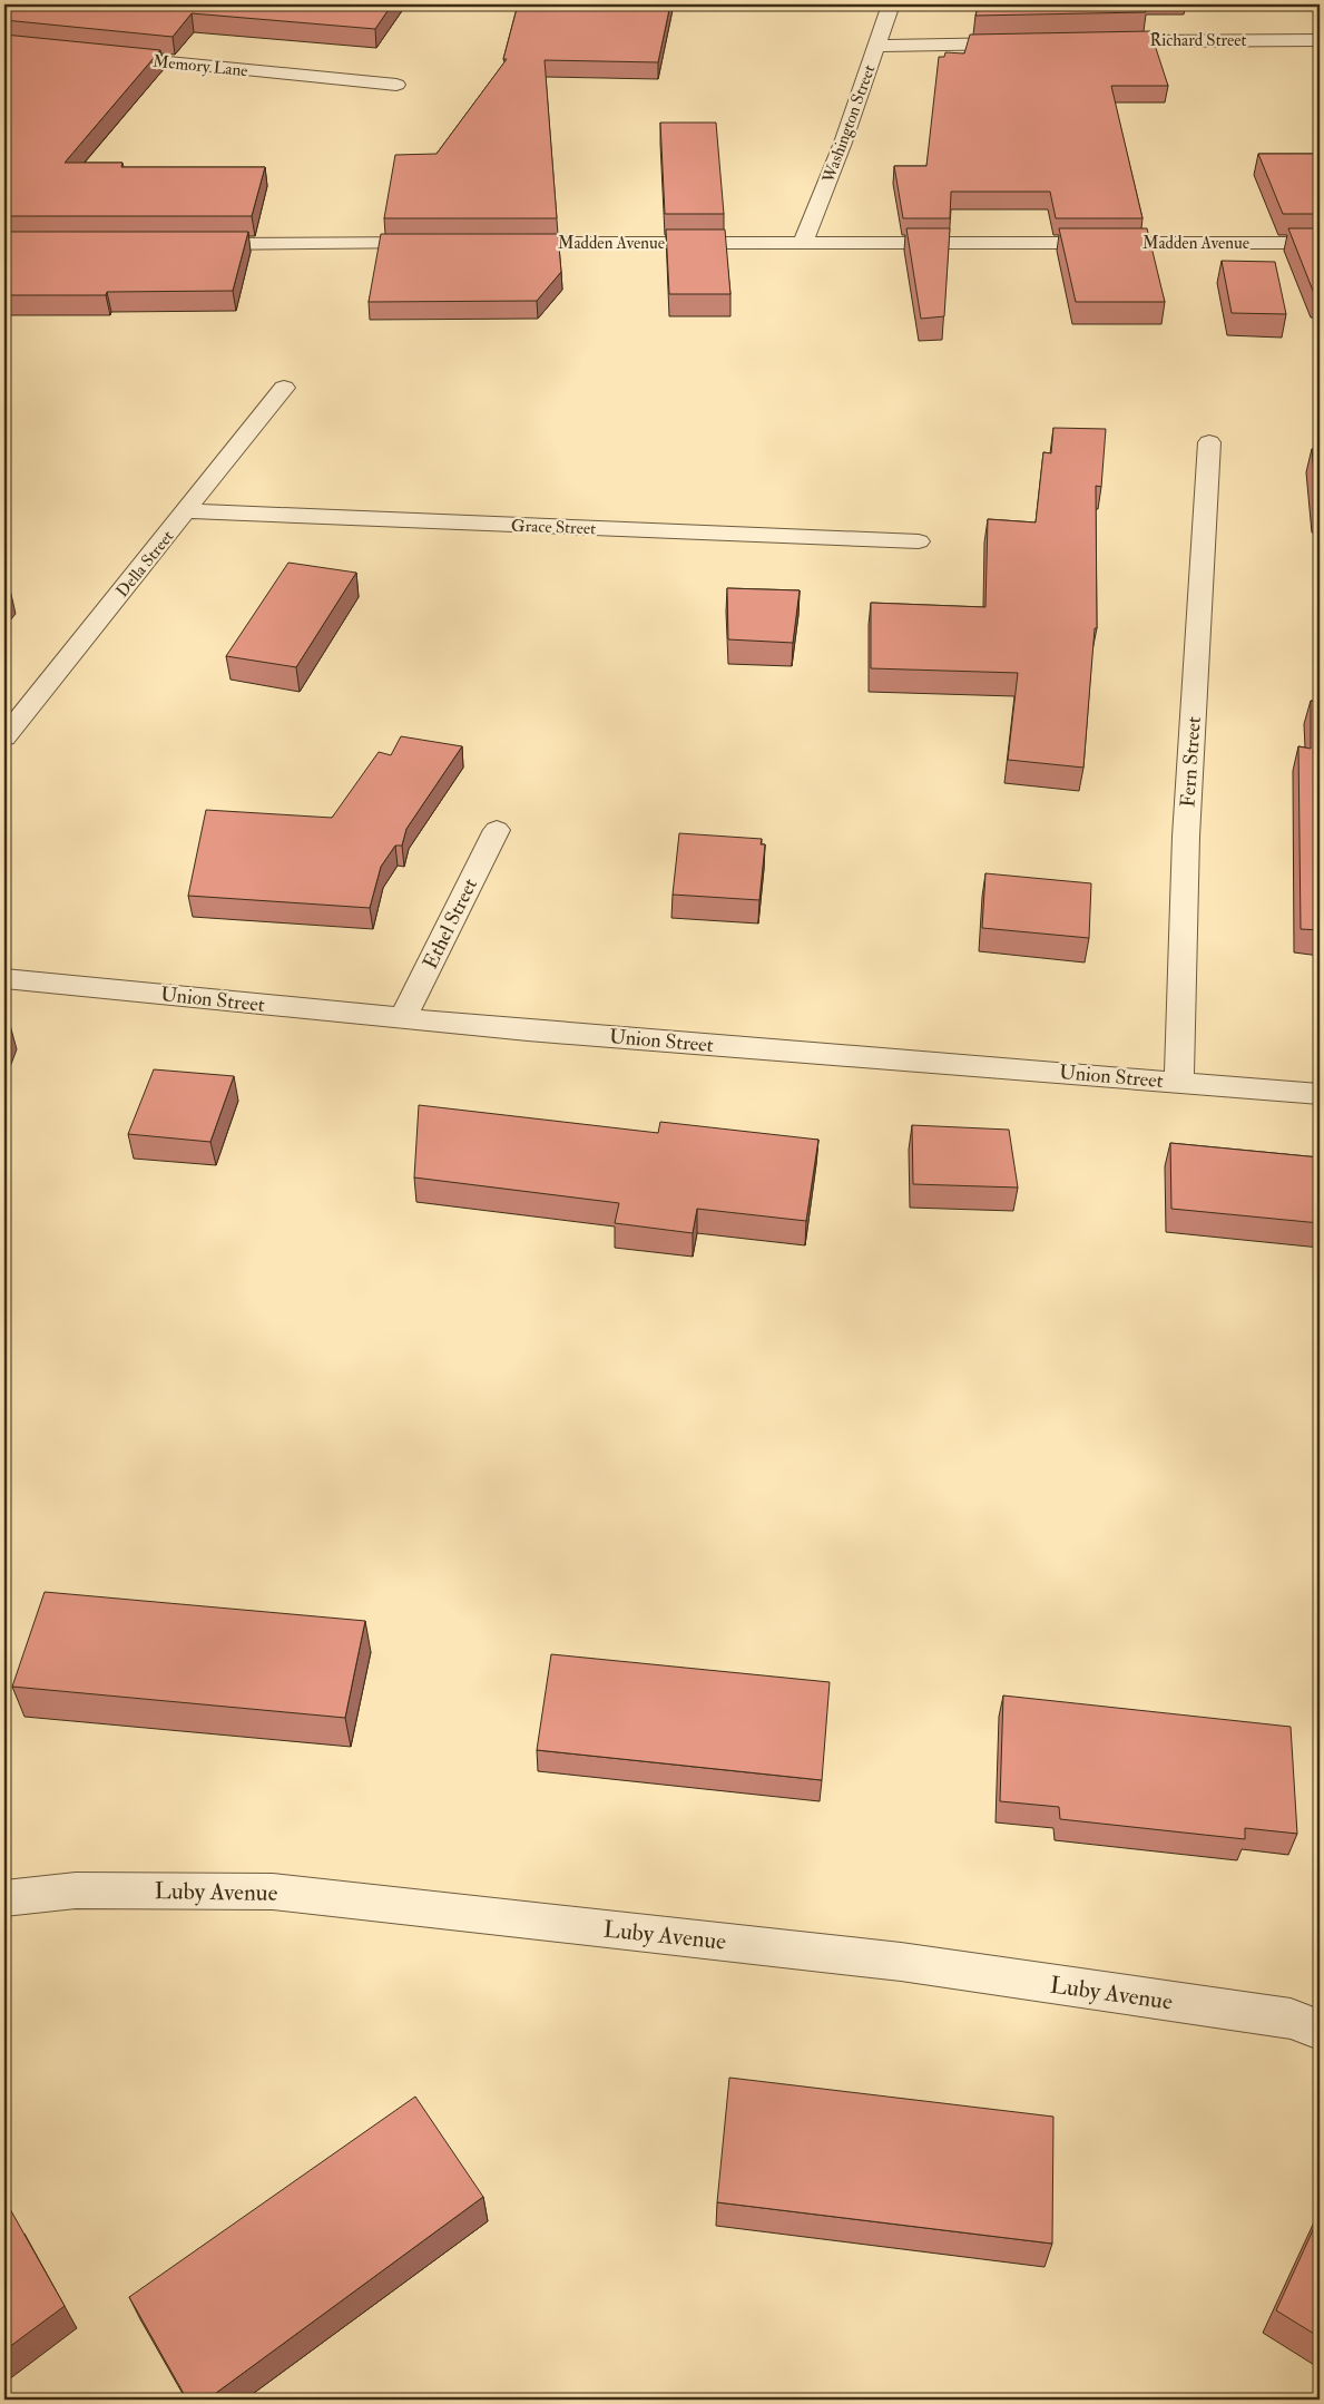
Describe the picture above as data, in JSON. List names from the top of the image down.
{
  "streets": {
    "street": [
      "Richard Street",
      "Memory Lane",
      "Washington Street",
      "Madden Avenue",
      "Grace Street",
      "Della Street",
      "Fern Street",
      "Ethel Street",
      "Union Street",
      "Luby Avenue"
    ]
  },
  "crossings": [
    ["Washington Street", "Madden Avenue"],
    ["Grace Street", "Della Street"],
    ["Fern Street", "Union Street"],
    ["Ethel Street", "Union Street"]
  ]
}
